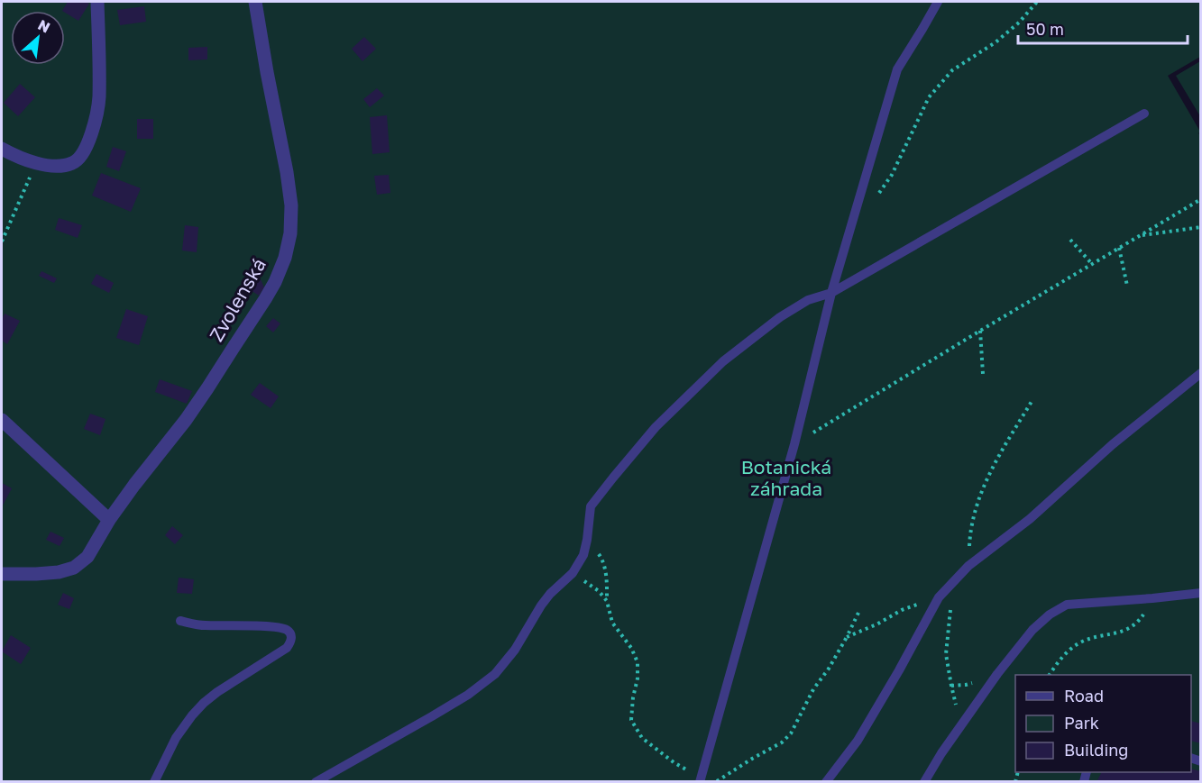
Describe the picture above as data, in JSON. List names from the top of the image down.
{
  "streets": {
    "street": ["Zvolenská"]
  },
  "parks": ["Botanická záhrada"],
  "legend": ["Road", "Park", "Building"],
  "scale_bar": "50 m",
  "north": "top right"
}
